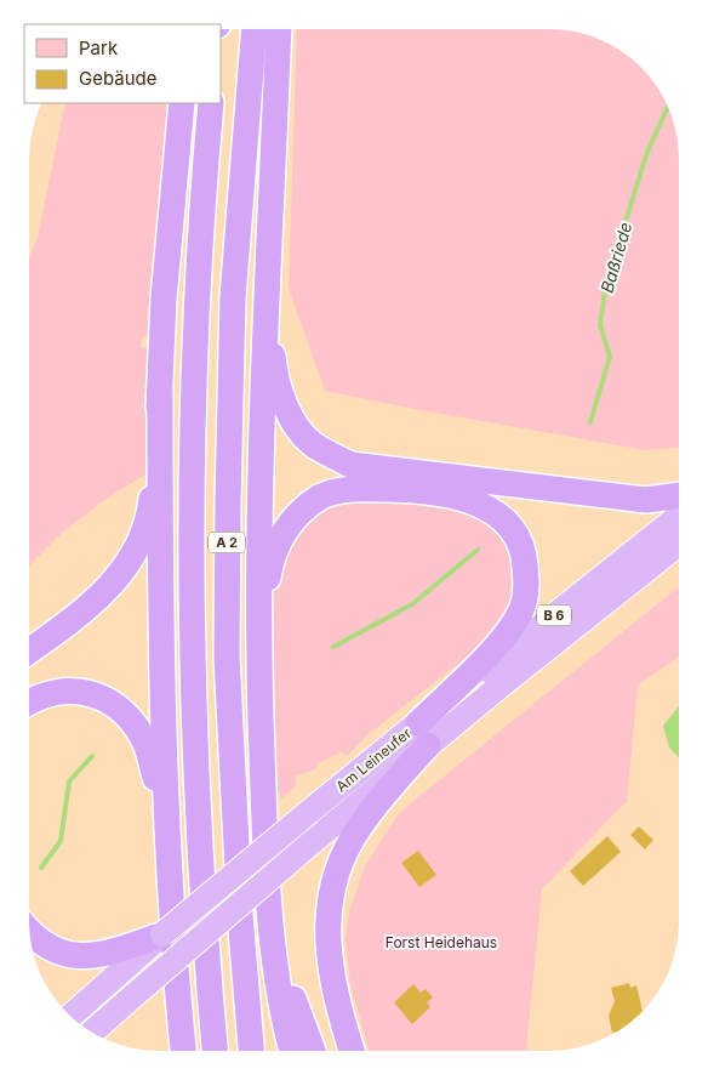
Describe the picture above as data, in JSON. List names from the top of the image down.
{
  "streets": {
    "highway": ["A 2", "B 6", "Am Leineufer"]
  },
  "water": ["Baßriede"],
  "parks": ["Forst Heidehaus"],
  "legend": ["Park", "Gebäude"]
}
